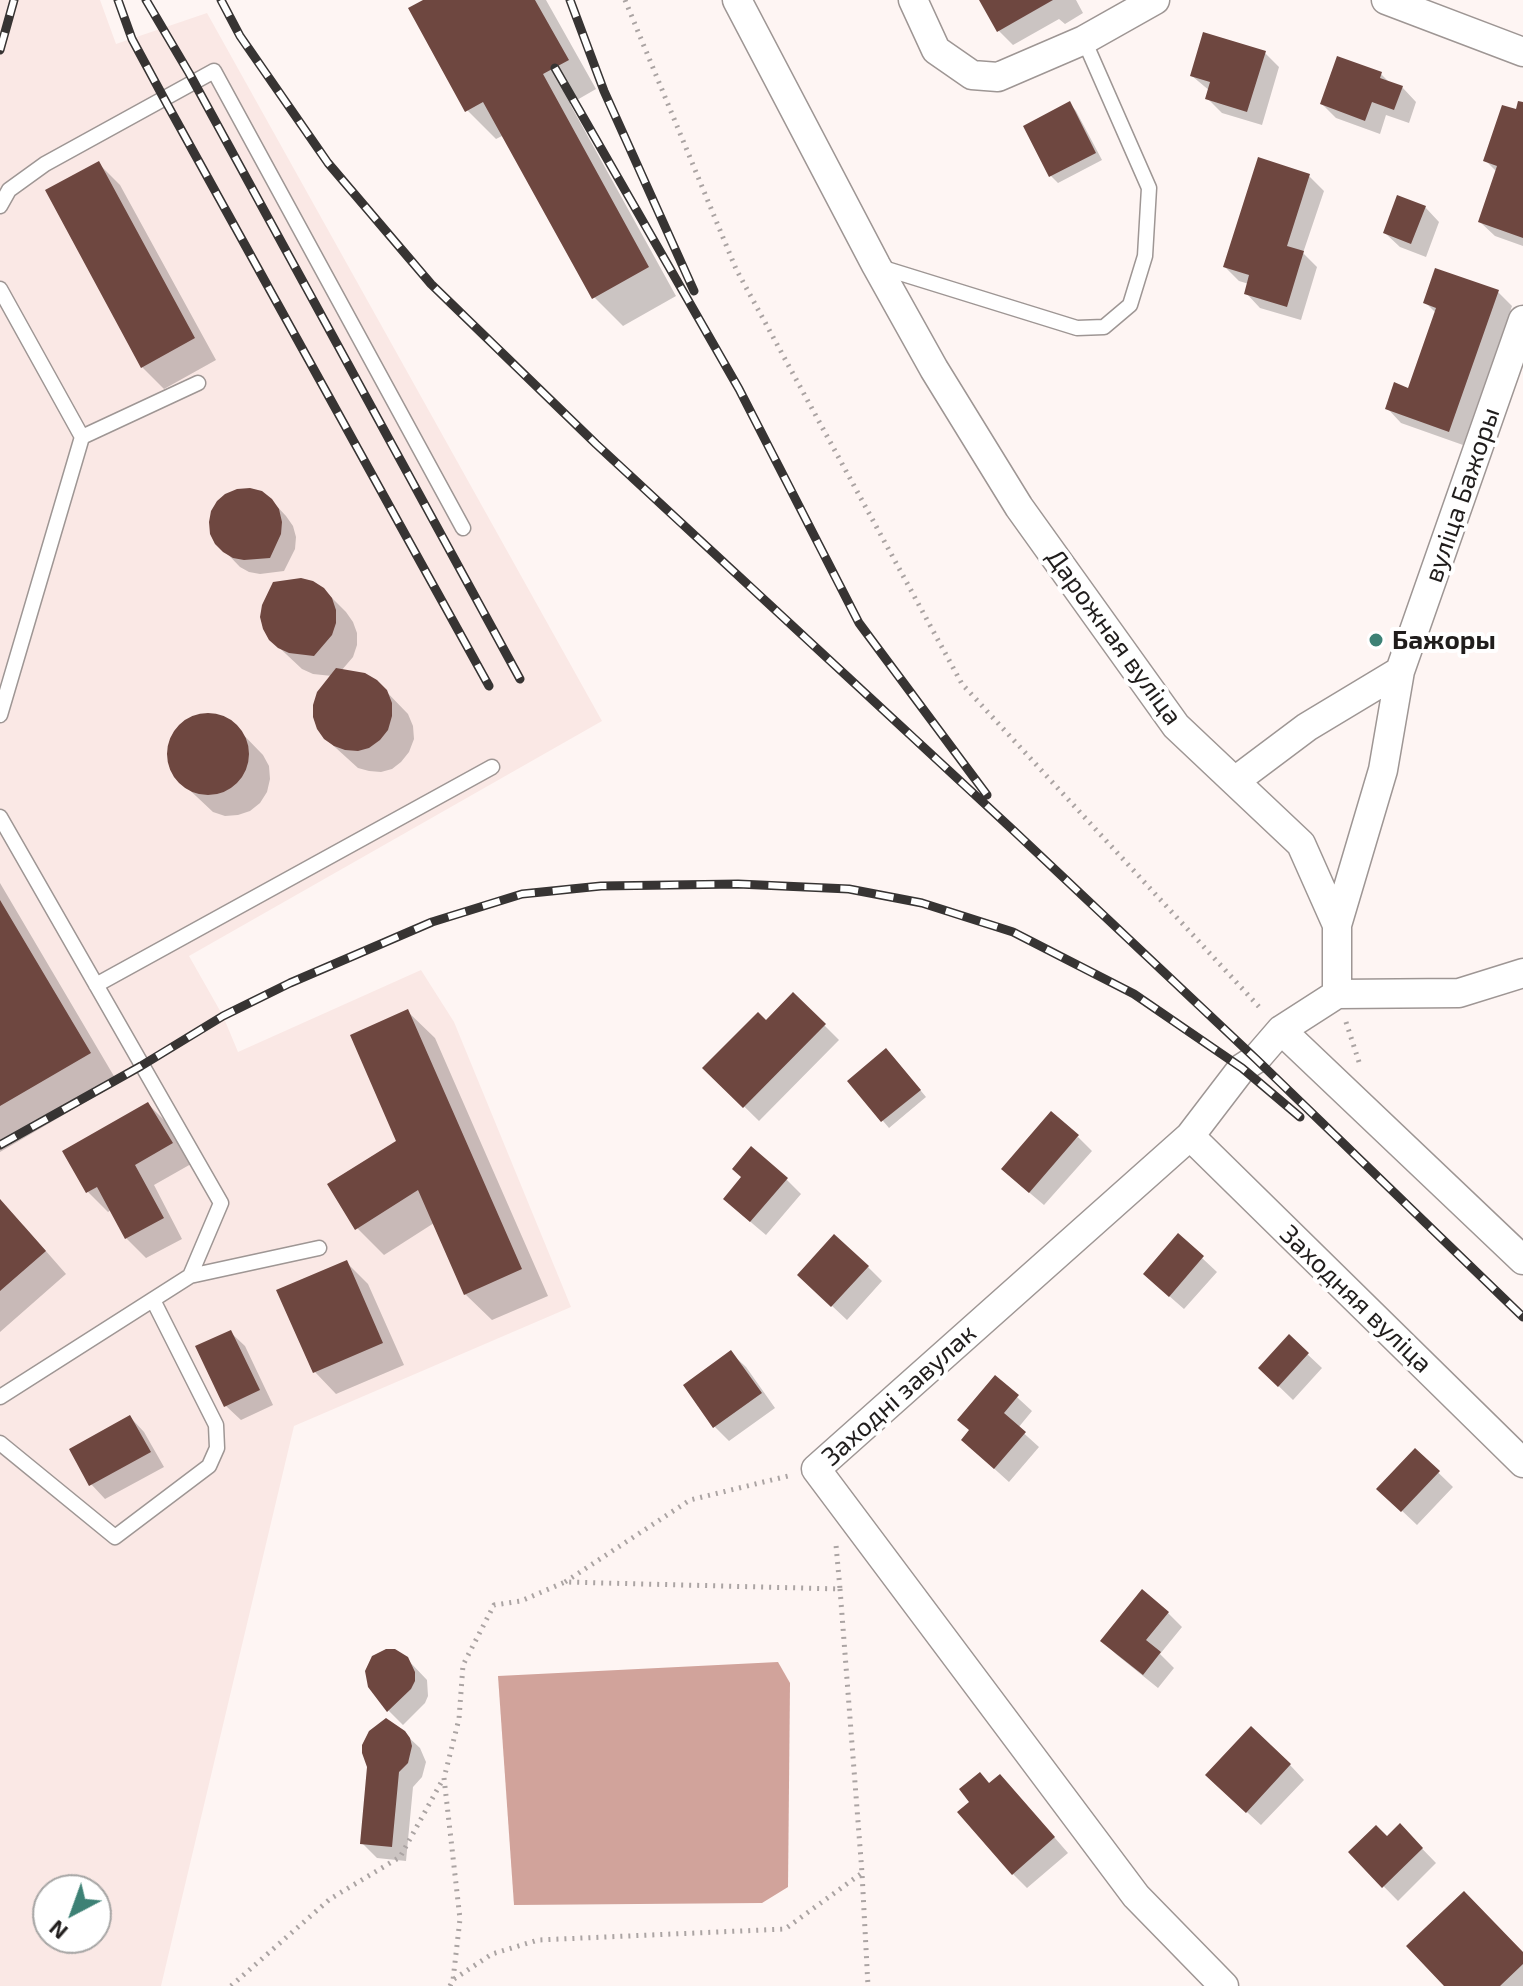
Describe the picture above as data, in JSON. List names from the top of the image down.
{
  "streets": {
    "street": [
      "вуліца Бажоры",
      "Дарожная вуліца",
      "Заходняя вуліца",
      "Заходні завулак"
    ]
  },
  "crossings": [
    ["вуліца Бажоры", "Дарожная вуліца"],
    ["Заходняя вуліца", "Заходні завулак"]
  ],
  "places": ["Бажоры"],
  "north": "bottom left"
}
